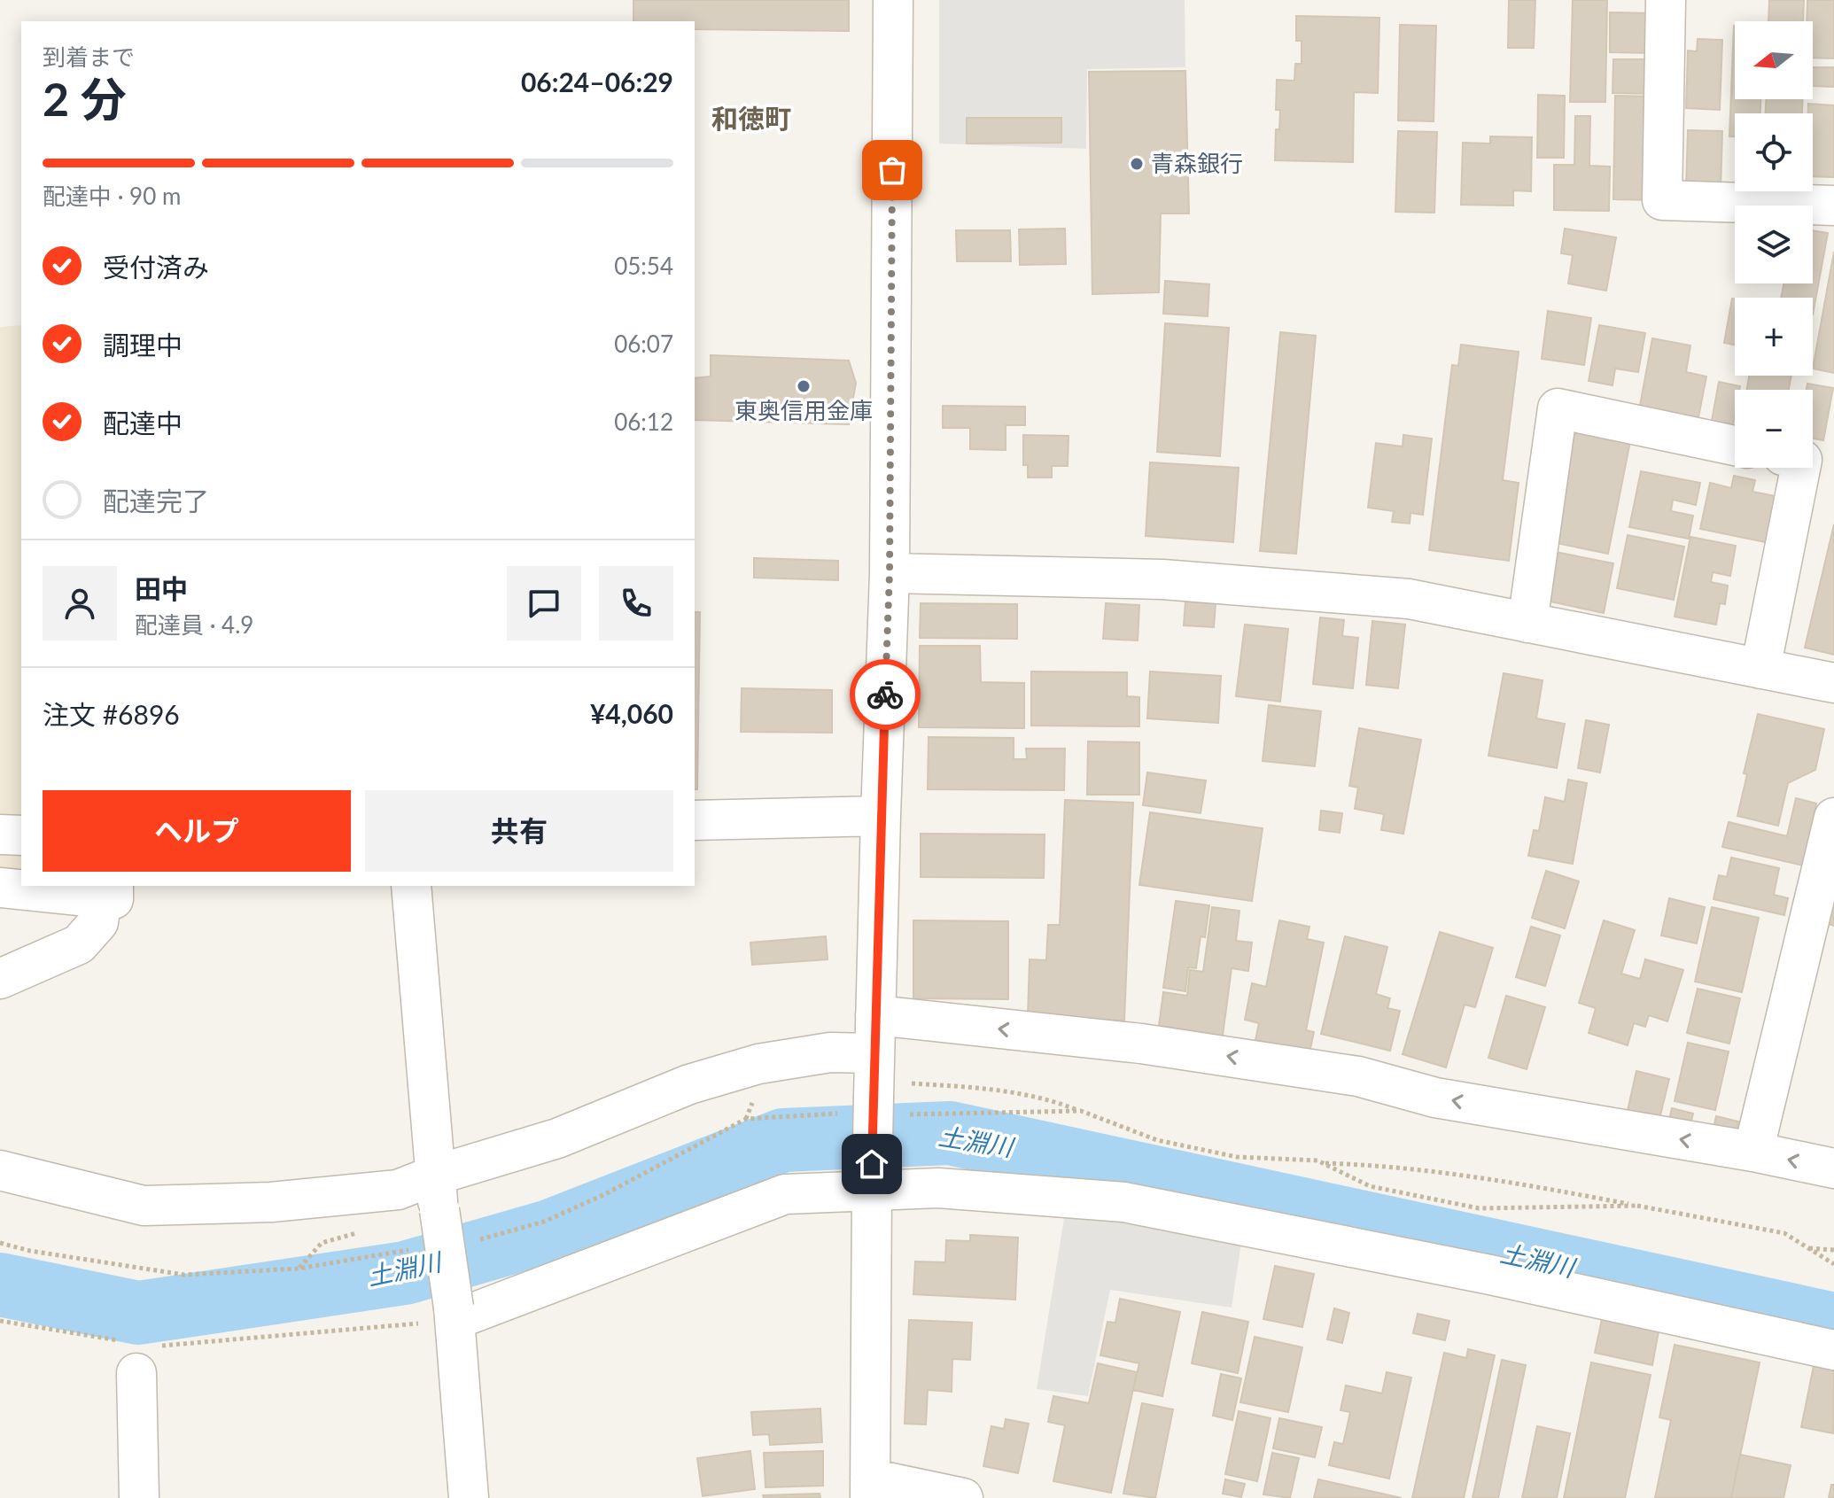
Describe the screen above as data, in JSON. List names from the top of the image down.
{
  "districts": ["和徳町"],
  "water": ["土淵川"],
  "places": ["青森銀行", "東奥信用金庫"],
  "north": "left",
  "page": {
    "map_buttons": ["+", "−"],
    "heading": ["2 分", "到着まで", "06:24–06:29"],
    "panel": [
      "田中",
      "配達員 · 4.9",
      "注文 #6896",
      "¥4,060"
    ],
    "bar": "配達中 · 90 m",
    "list": [
      ["受付済み", "05:54"],
      ["調理中", "06:07"],
      ["配達中", "06:12"],
      "配達完了"
    ],
    "buttons": ["ヘルプ", "共有"]
  }
}
